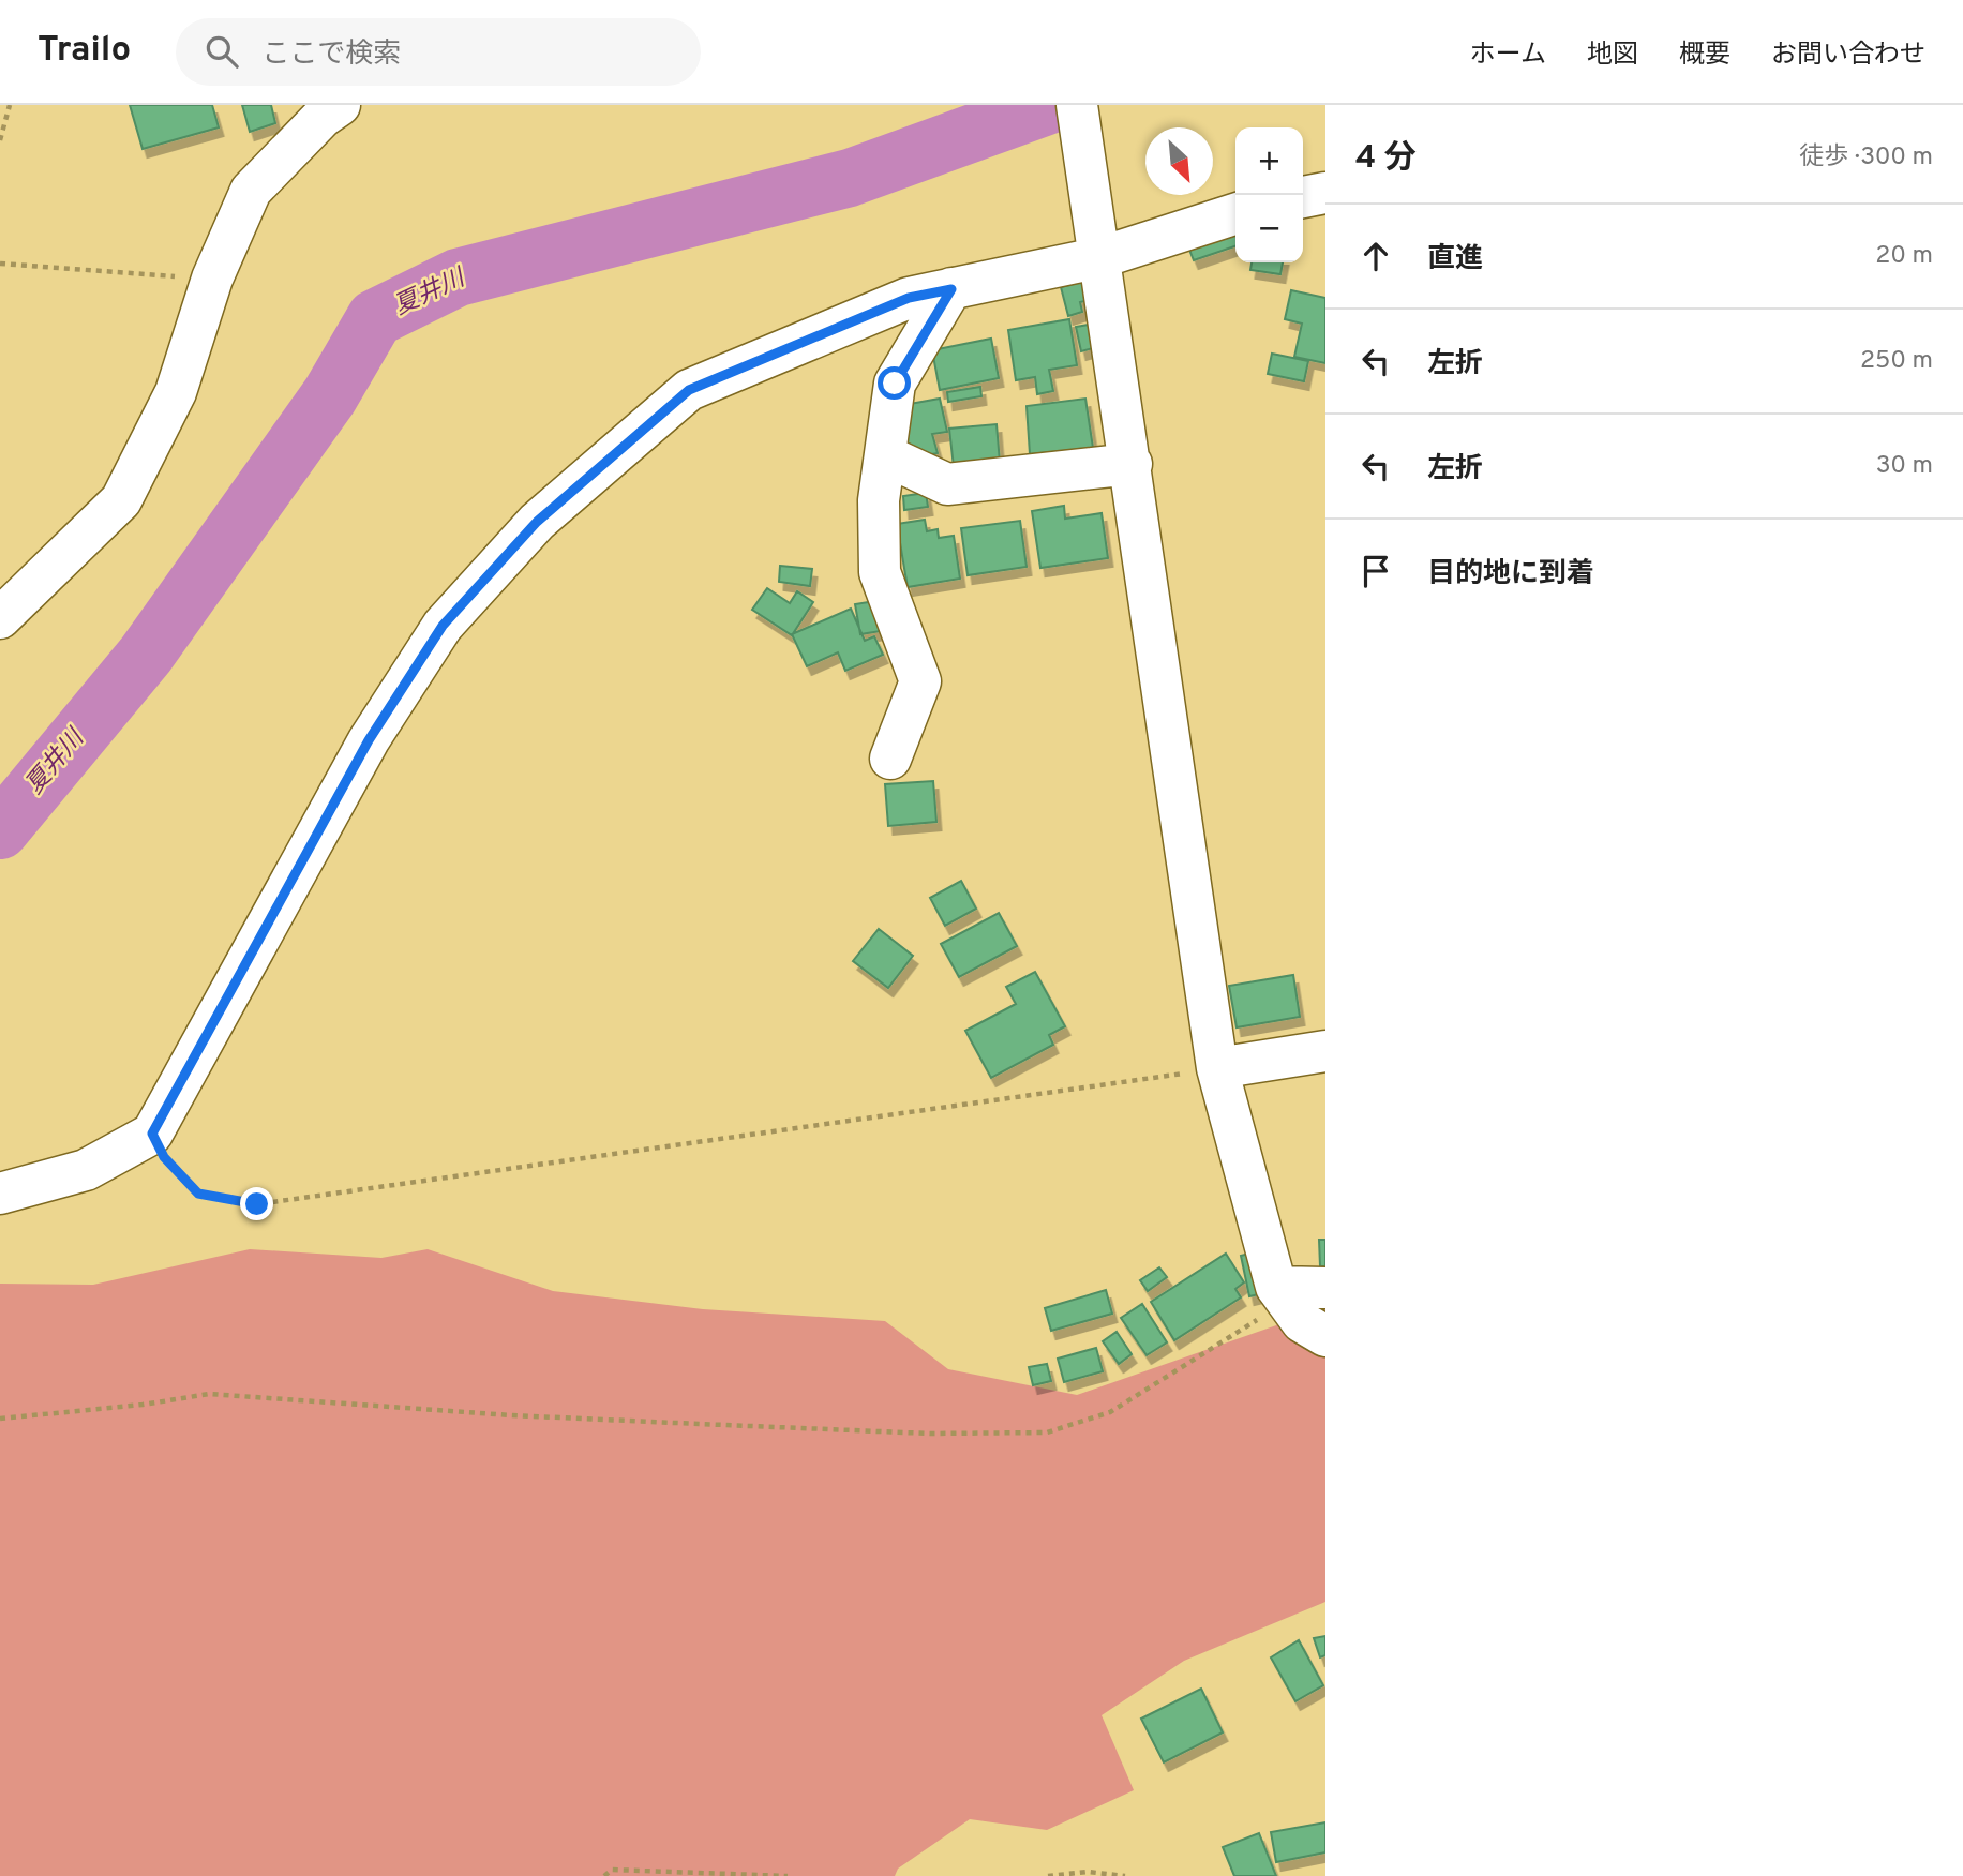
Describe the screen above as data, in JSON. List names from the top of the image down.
{
  "water": ["夏井川"],
  "north": "bottom right",
  "page": {
    "header": "Trailo",
    "search": "ここで検索",
    "nav": [
      "ホーム",
      "地図",
      "概要",
      "お問い合わせ"
    ],
    "heading": ["4 分", "徒歩 · 300 m"],
    "map_buttons": ["+", "−"],
    "list": [
      ["直進", "20 m"],
      ["左折", "250 m"],
      ["左折", "30 m"],
      "目的地に到着"
    ]
  }
}
